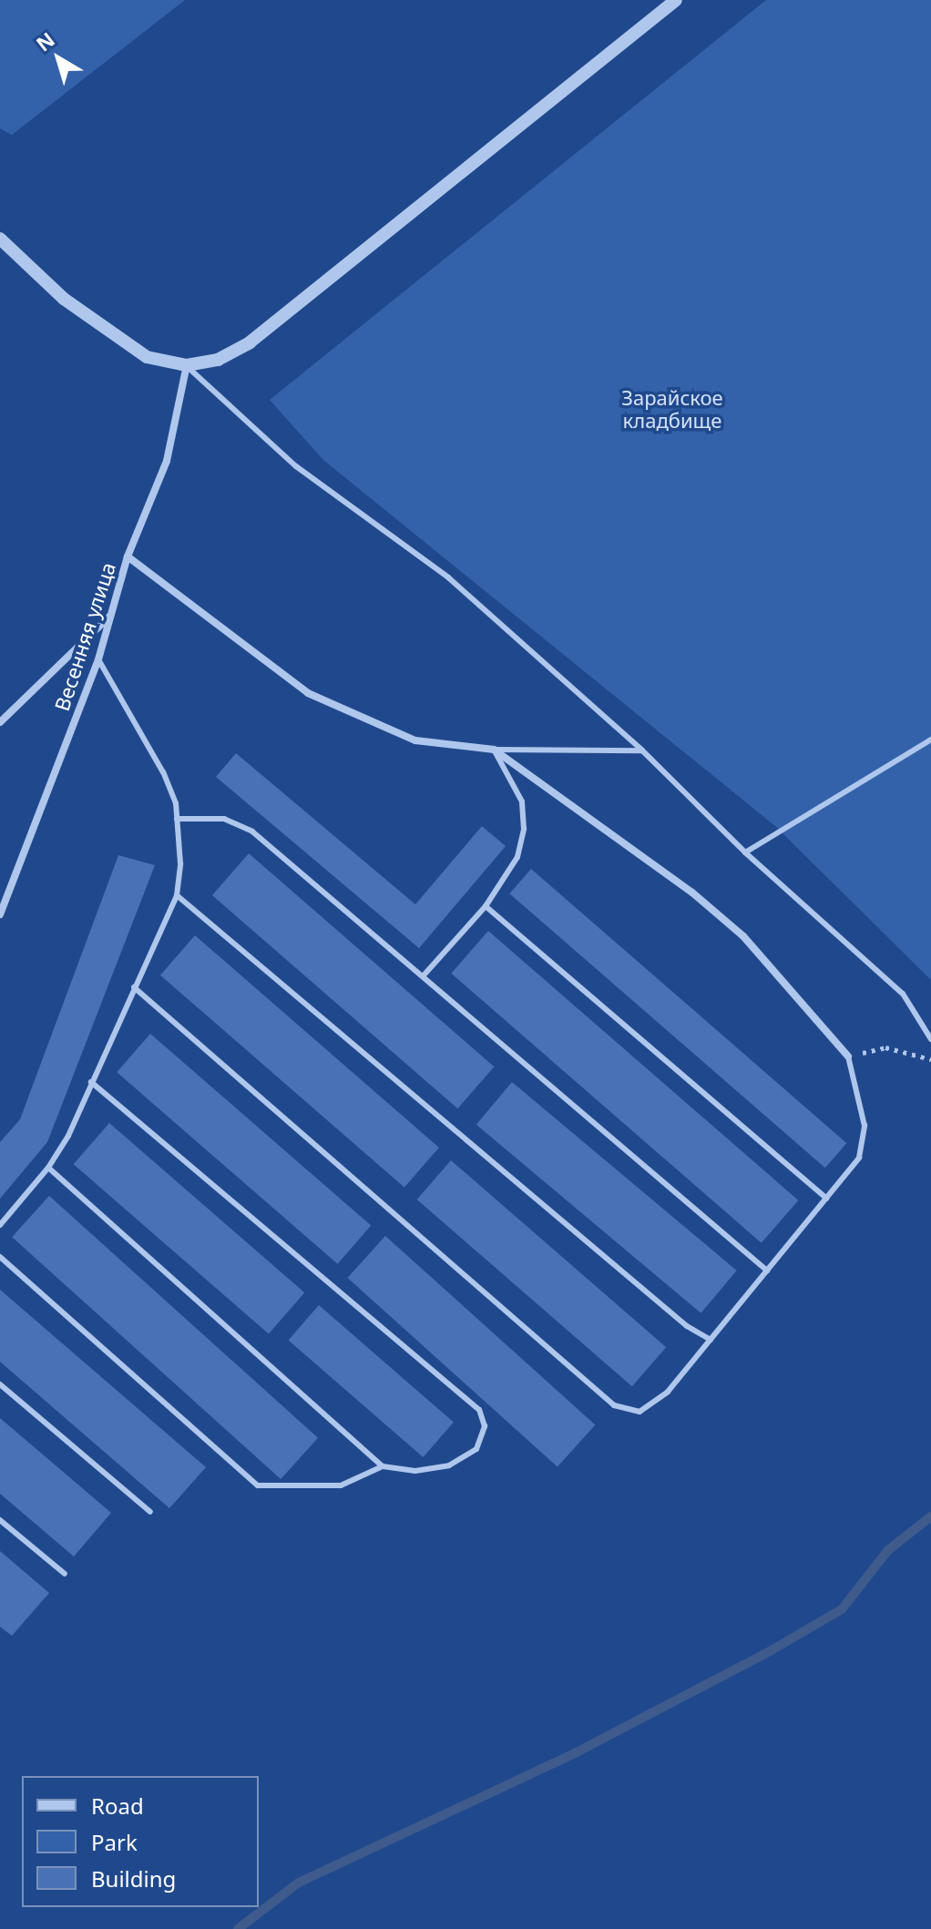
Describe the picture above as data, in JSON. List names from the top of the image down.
{
  "streets": {
    "street": ["Весенняя улица"]
  },
  "parks": ["Зарайское кладбище"],
  "legend": ["Road", "Park", "Building"],
  "north": "top left"
}
